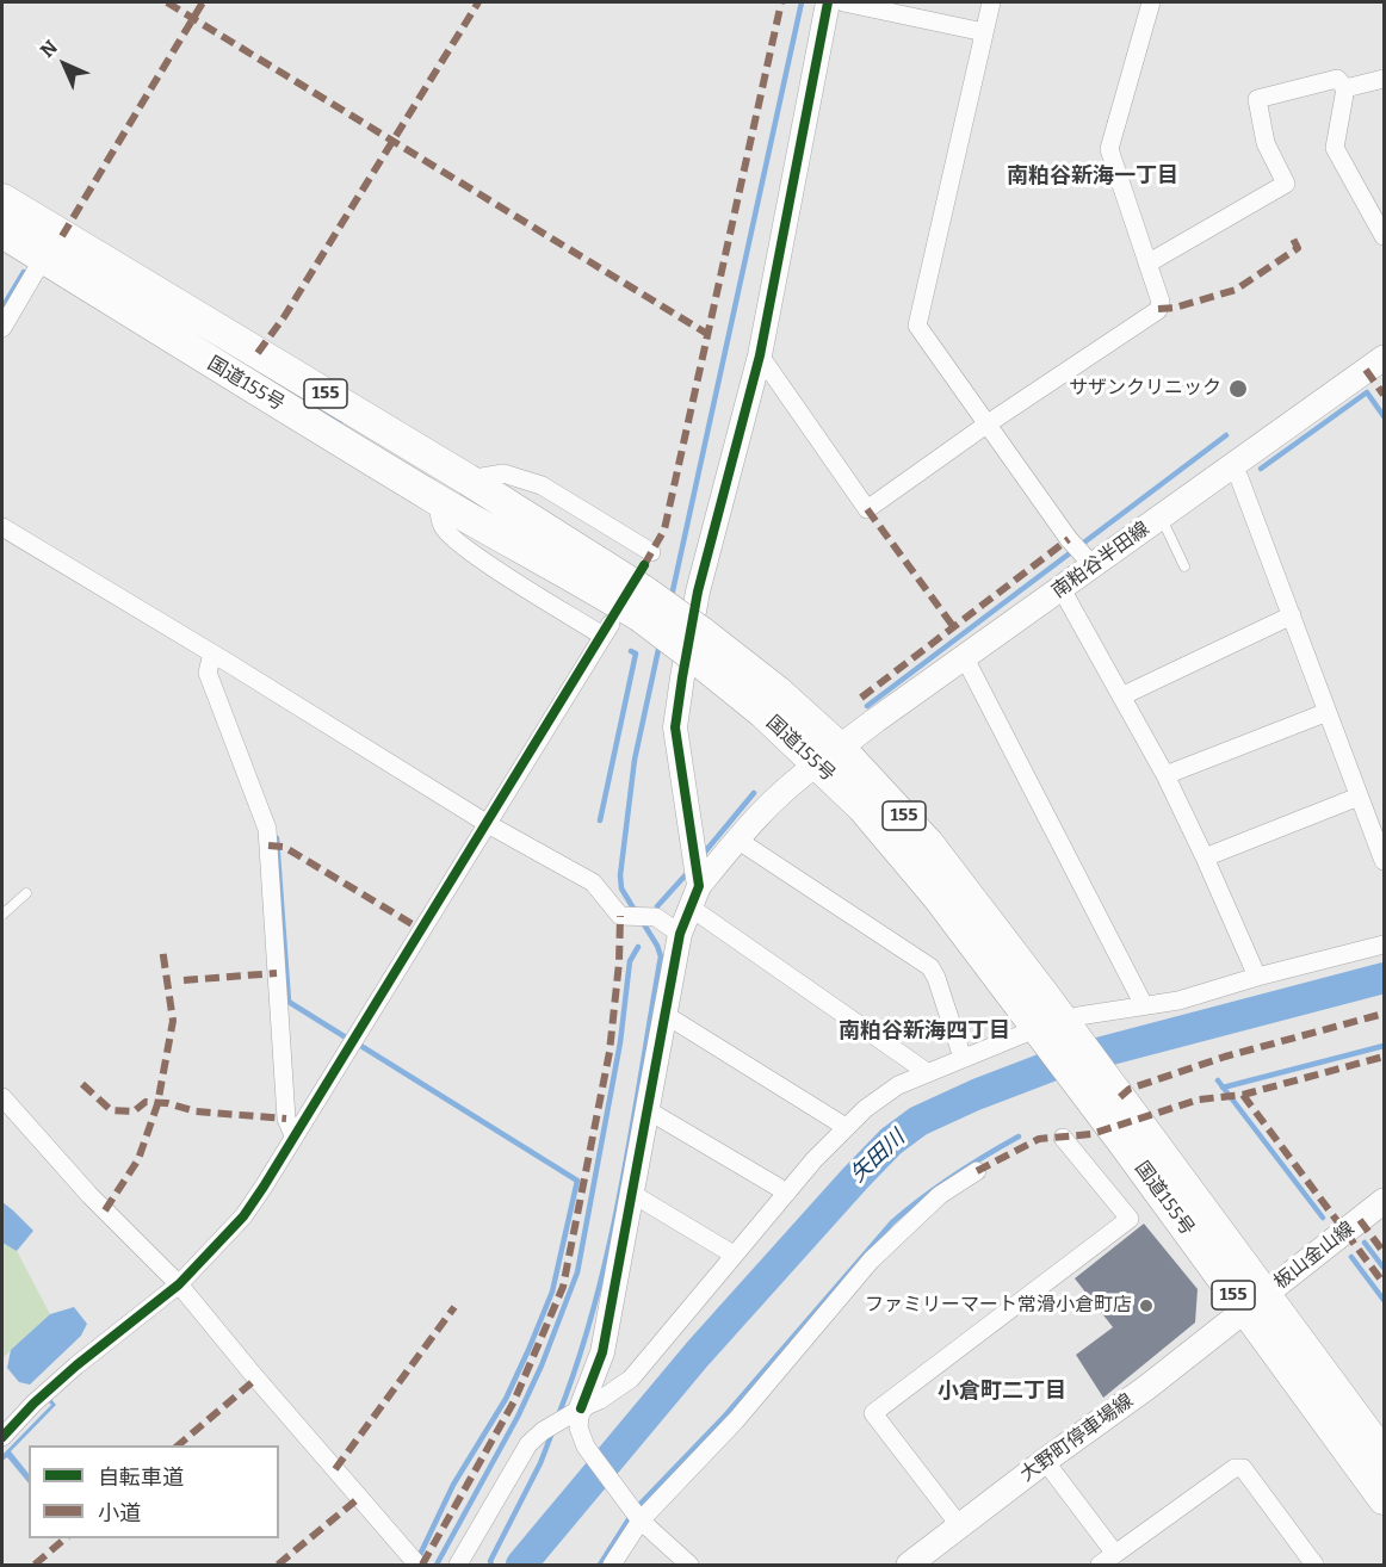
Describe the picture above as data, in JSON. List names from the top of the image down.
{
  "streets": {
    "highway": ["国道155号", "155"],
    "main road": ["南粕谷半田線", "板山金山線", "大野町停車場線"]
  },
  "crossings": [
    ["国道155号", "南粕谷半田線"],
    ["国道155号", "板山金山線"],
    ["国道155号", "大野町停車場線"],
    ["板山金山線", "大野町停車場線"]
  ],
  "districts": ["南粕谷新海一丁目", "南粕谷新海四丁目", "小倉町二丁目"],
  "water": ["矢田川"],
  "places": ["サザンクリニック", "ファミリーマート常滑小倉町店"],
  "legend": ["自転車道", "小道"],
  "north": "top left"
}
